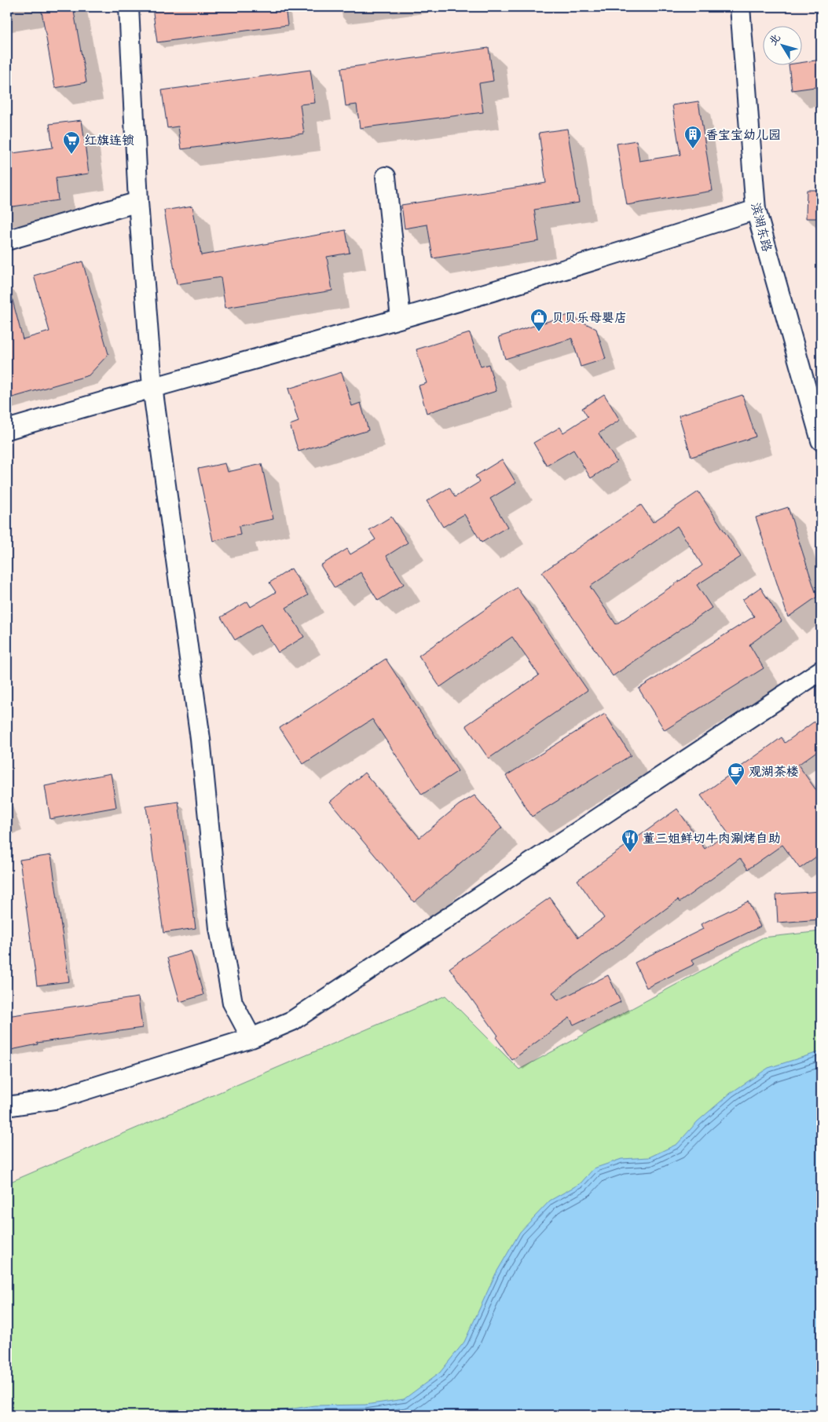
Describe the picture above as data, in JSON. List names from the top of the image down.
{
  "streets": {
    "street": ["滨湖东路"]
  },
  "places": {
    "building": ["香宝宝幼儿园"],
    "supermarket": ["红旗连锁"],
    "shop": ["贝贝乐母婴店"],
    "cafe": ["观湖茶楼"],
    "restaurant": ["董三姐鲜切牛肉涮烤自助"]
  },
  "north": "top left"
}
